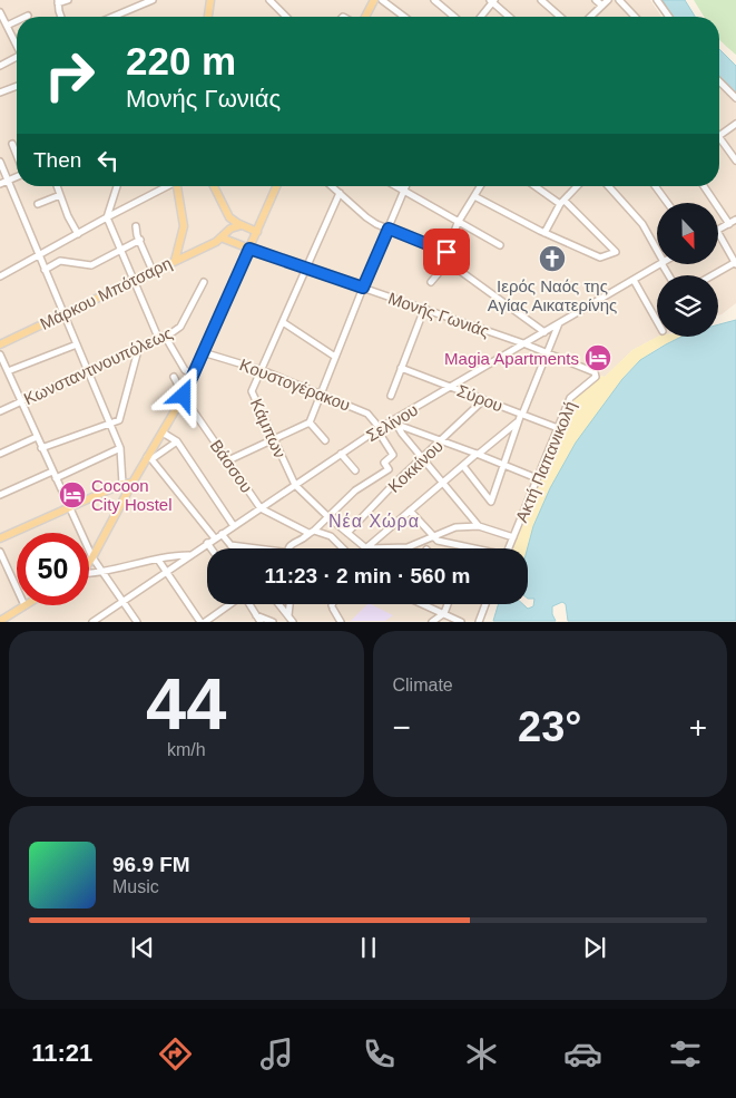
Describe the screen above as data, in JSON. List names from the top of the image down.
{
  "streets": {
    "main road": ["Μάρκου Μπότσαρη"],
    "street": [
      "Μονής Γωνιάς",
      "Κωνσταντινουπόλεως",
      "Κουστογέρακου",
      "Σύρου",
      "Σελίνου",
      "Κάμπων",
      "Ακτή Παπανικολή",
      "Βάσσου",
      "Κοκκίνου"
    ]
  },
  "crossings": [
    ["Μονής Γωνιάς", "Σελίνου"],
    ["Μονής Γωνιάς", "Κάμπων"],
    ["Μονής Γωνιάς", "Ακτή Παπανικολή"],
    ["Κουστογέρακου", "Σελίνου"],
    ["Κουστογέρακου", "Κάμπων"],
    ["Σύρου", "Σελίνου"],
    ["Σύρου", "Ακτή Παπανικολή"],
    ["Σύρου", "Κοκκίνου"],
    ["Σελίνου", "Κάμπων"],
    ["Σελίνου", "Βάσσου"],
    ["Κάμπων", "Κοκκίνου"]
  ],
  "districts": ["Νέα Χώρα"],
  "places": {
    "church": ["Ιερός Ναός της Αγίας Αικατερίνης"],
    "hotel": ["Magia Apartments", "Cocoon City Hostel"]
  },
  "north": "bottom",
  "page": {
    "turn": ["220 m", "Μονής Γωνιάς"],
    "then": "Then",
    "limit": "50",
    "trip": "11:23 · 2 min · 560 m",
    "tile": [
      ["44", "km/h"],
      "Climate"
    ],
    "heat": ["−", "23°", "+"],
    "song": ["96.9 FM", "Music"],
    "tabs": "11:21"
  }
}
